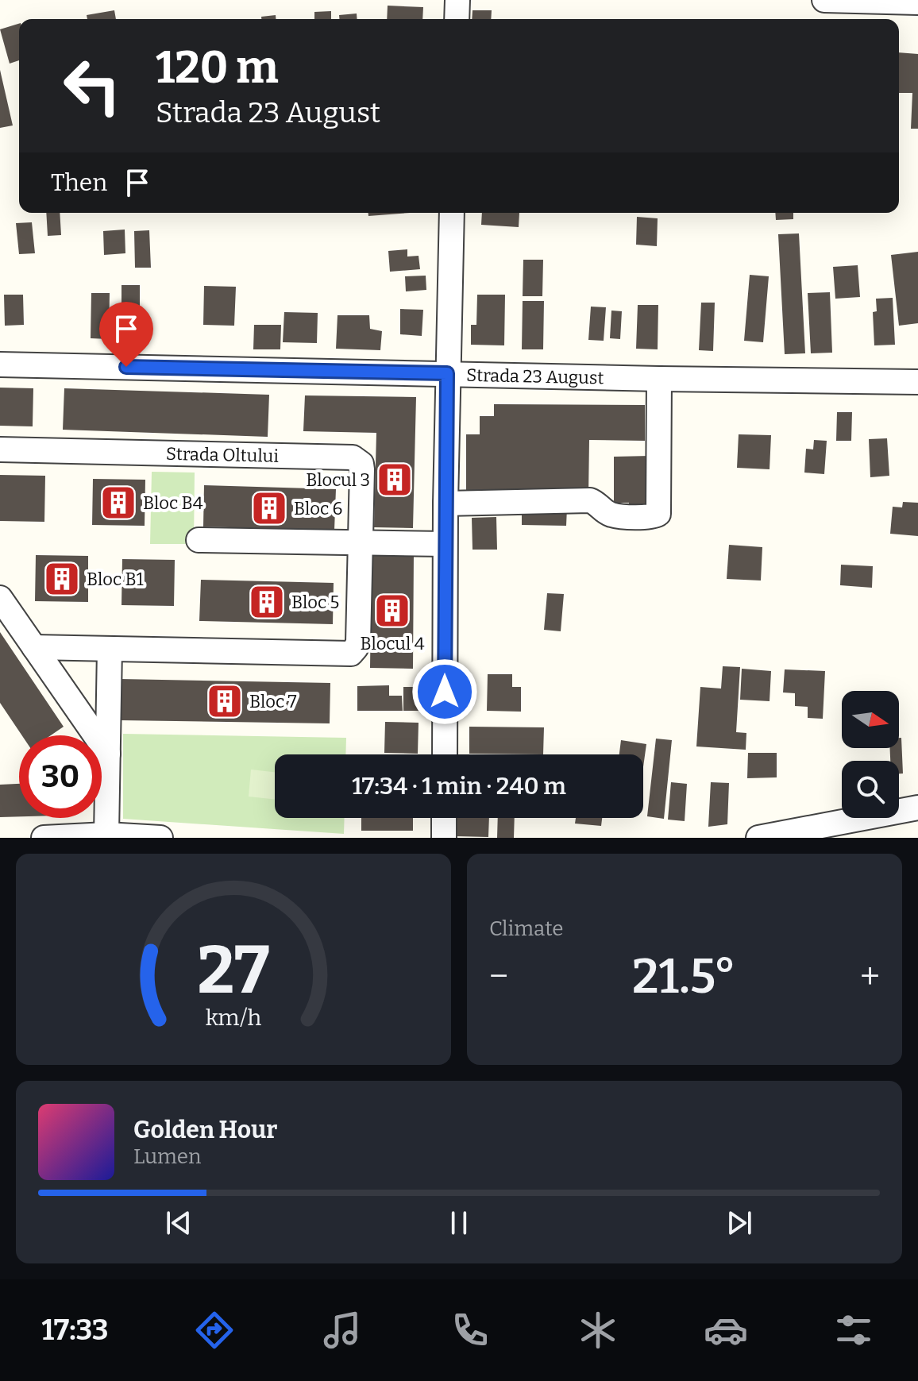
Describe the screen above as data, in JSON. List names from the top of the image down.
{
  "streets": {
    "street": ["Strada 23 August", "Strada Oltului"]
  },
  "places": {
    "building": [
      "Blocul 3",
      "Bloc B4",
      "Bloc 6",
      "Bloc B1",
      "Bloc 5",
      "Blocul 4",
      "Bloc 7"
    ]
  },
  "north": "right",
  "page": {
    "turn": ["120 m", "Strada 23 August"],
    "then": "Then",
    "limit": "30",
    "trip": "17:34 · 1 min · 240 m",
    "tile": "Climate",
    "heat": ["−", "21.5°", "+"],
    "song": ["Golden Hour", "Lumen"],
    "tabs": "17:33",
    "gauge": ["27", "km/h"]
  }
}
